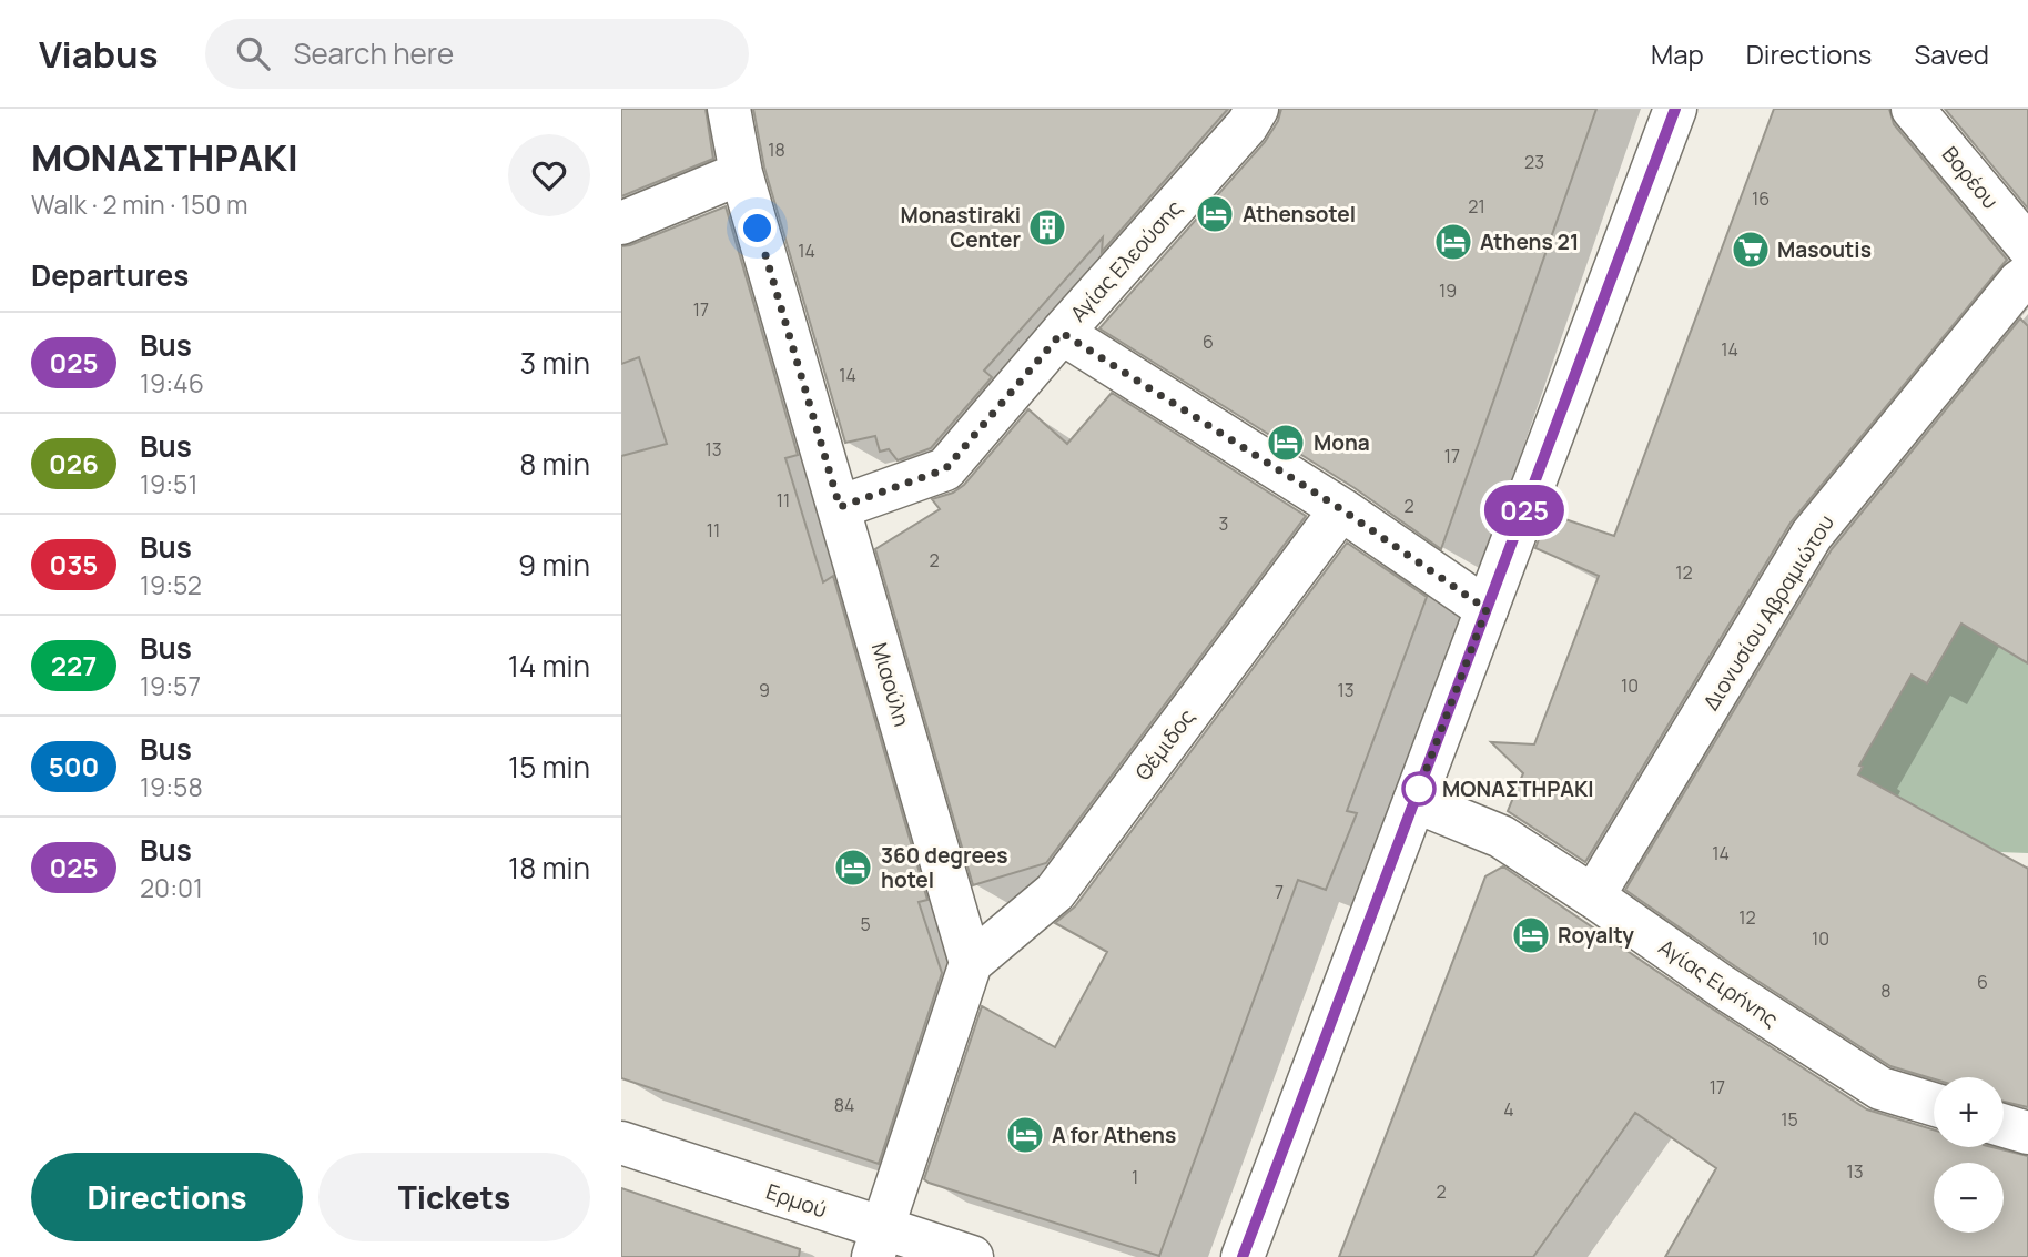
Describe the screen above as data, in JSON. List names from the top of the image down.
{
  "streets": {
    "street": [
      "Βορέου",
      "Αγίας Ελεούσης",
      "Διονυσίου Αβραμιώτου",
      "Μιαούλη",
      "Θέμιδος",
      "Αγίας Ειρήνης",
      "Ερμού"
    ]
  },
  "crossings": [
    ["Αγίας Ελεούσης", "Μιαούλη"],
    ["Διονυσίου Αβραμιώτου", "Αγίας Ειρήνης"],
    ["Μιαούλη", "Θέμιδος"]
  ],
  "places": {
    "hotel": [
      "Athensotel",
      "Athens 21",
      "Mona",
      "360 degrees hotel",
      "Royalty",
      "A for Athens"
    ],
    "building": ["Monastiraki Center"],
    "supermarket": ["Masoutis"],
    "other": ["ΜΟΝΑΣΤΗΡΑΚΙ"]
  },
  "lines": ["bus line 025"],
  "house_numbers": [
    "18",
    "23",
    "16",
    "21",
    "14",
    "19",
    "17",
    "6",
    "14",
    "14",
    "13",
    "17",
    "11",
    "2",
    "3",
    "11",
    "2",
    "12",
    "10",
    "9",
    "13",
    "14",
    "7",
    "12",
    "5",
    "10",
    "6",
    "8",
    "17",
    "84",
    "4",
    "15",
    "13",
    "1",
    "2"
  ],
  "page": {
    "header": "Viabus",
    "search": "Search here",
    "nav": ["Map", "Directions", "Saved"],
    "heading": [
      ["ΜΟΝΑΣΤΗΡΑΚΙ", "Walk · 2 min · 150 m"],
      "Departures"
    ],
    "on_map": "025",
    "list": [
      {
        "mark": "025",
        "name": "Bus",
        "note": "19:46",
        "value": "3 min"
      },
      {
        "mark": "026",
        "name": "Bus",
        "note": "19:51",
        "value": "8 min"
      },
      {
        "mark": "035",
        "name": "Bus",
        "note": "19:52",
        "value": "9 min"
      },
      {
        "mark": "227",
        "name": "Bus",
        "note": "19:57",
        "value": "14 min"
      },
      {
        "mark": "500",
        "name": "Bus",
        "note": "19:58",
        "value": "15 min"
      },
      {
        "mark": "025",
        "name": "Bus",
        "note": "20:01",
        "value": "18 min"
      }
    ],
    "map_buttons": ["+", "−"],
    "buttons": ["Directions", "Tickets"]
  }
}
